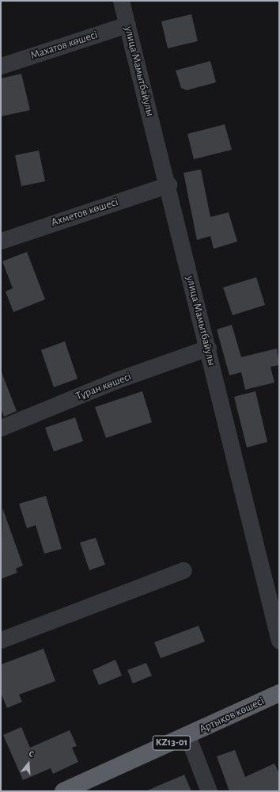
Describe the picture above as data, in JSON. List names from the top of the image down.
{
  "streets": {
    "highway": ["Артықов көшесі", "KZ13-01"],
    "street": [
      "Махатов көшесі",
      "улица Мамытбайулы",
      "Ахметов көшесі",
      "Тұран көшесі"
    ]
  },
  "crossings": [
    ["Махатов көшесі", "улица Мамытбайулы"],
    ["улица Мамытбайулы", "Ахметов көшесі"],
    ["улица Мамытбайулы", "Тұран көшесі"]
  ],
  "north": "top"
}
